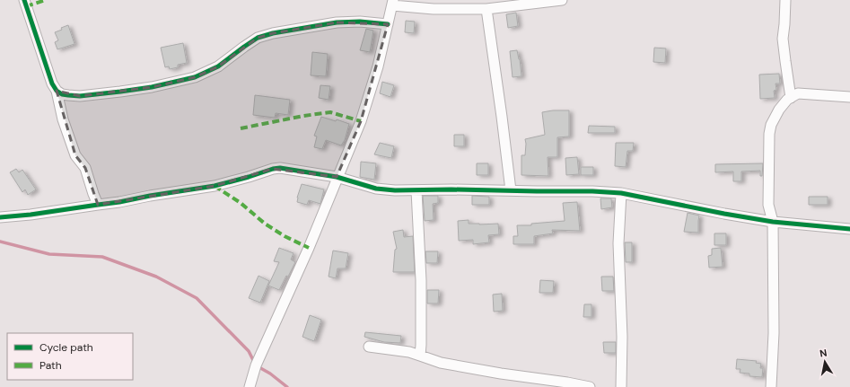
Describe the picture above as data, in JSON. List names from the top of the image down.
{
  "legend": ["Cycle path", "Path"],
  "north": "top"
}
